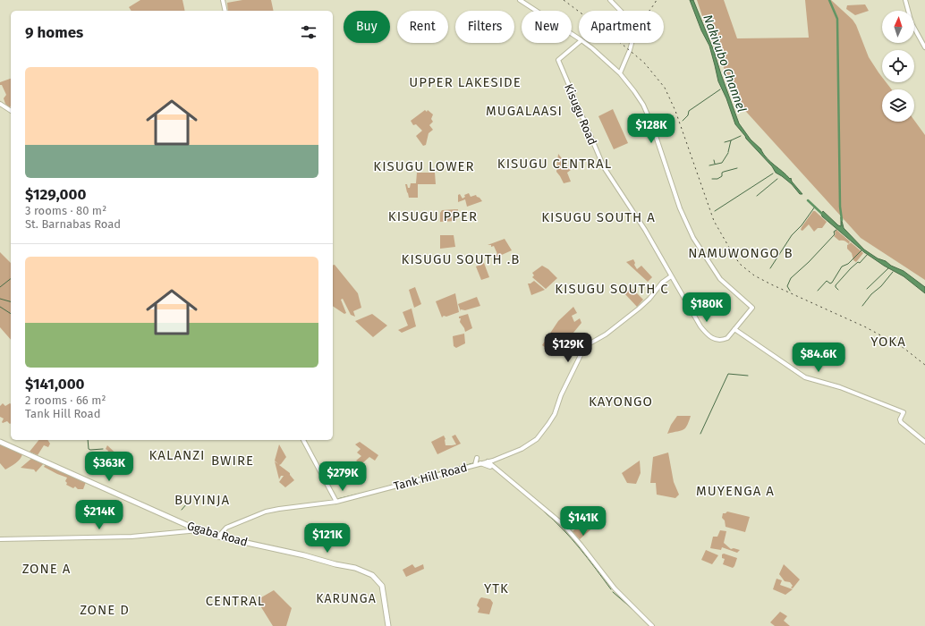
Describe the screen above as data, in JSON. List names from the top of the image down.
{
  "streets": {
    "main road": ["Ggaba Road"],
    "street": ["Kisugu Road", "Tank Hill Road"]
  },
  "crossings": [
    ["Kisugu Road", "Tank Hill Road"],
    ["Tank Hill Road", "Ggaba Road"]
  ],
  "districts": [
    "UPPER LAKESIDE",
    "MUGALAASI",
    "KISUGU CENTRAL",
    "KISUGU LOWER",
    "KISUGU PPER",
    "KISUGU SOUTH A",
    "NAMUWONGO B",
    "KISUGU SOUTH .B",
    "KISUGU SOUTH C",
    "YOKA",
    "KAYONGO",
    "KALANZI",
    "BWIRE",
    "MUYENGA A",
    "BUYINJA",
    "ZONE A",
    "YTK",
    "KARUNGA",
    "CENTRAL",
    "ZONE D"
  ],
  "water": ["Nakivubo Channel"],
  "north": "top",
  "page": {
    "chip": [
      "Buy",
      "Rent",
      "Filters",
      "New",
      "Apartment"
    ],
    "heading": "9 homes",
    "list": [
      {
        "name": "$129,000",
        "note": "3 rooms · 80 m² · St. Barnabas Road"
      },
      {
        "name": "$141,000",
        "note": "2 rooms · 66 m² · Tank Hill Road"
      }
    ],
    "price": [
      "$128K",
      "$180K",
      "$129K",
      "$84.6K",
      "$363K",
      "$279K",
      "$214K",
      "$141K",
      "$121K"
    ]
  }
}
